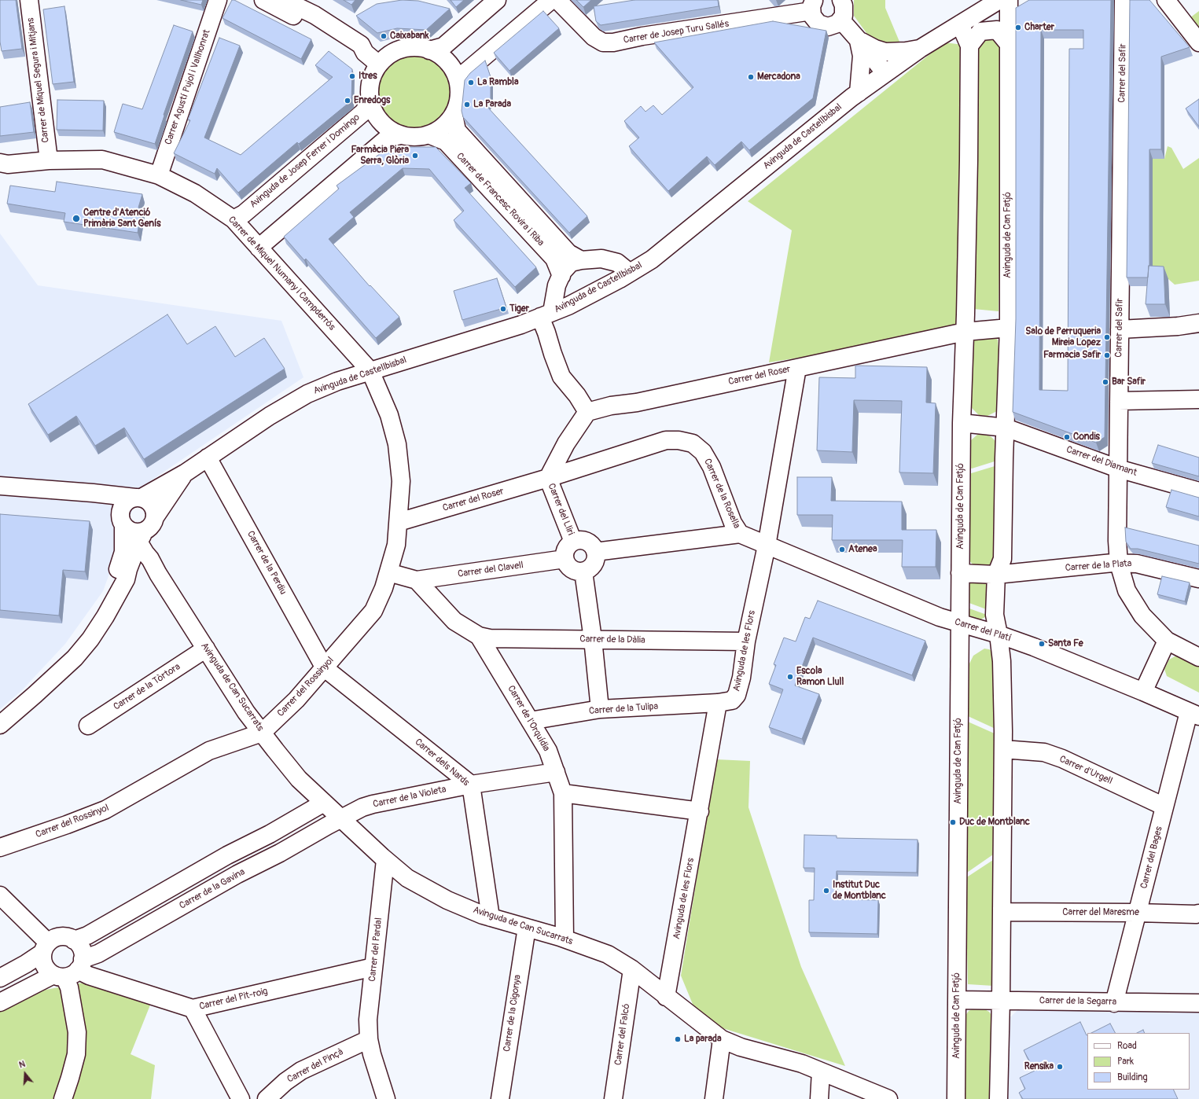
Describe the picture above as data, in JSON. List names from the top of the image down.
{
  "streets": {
    "street": [
      "Carrer de Josep Turu Sallés",
      "Carrer del Safir",
      "Carrer de Miquel Segura i Mitjans",
      "Carrer Agustí Pujol i Vallhonrat",
      "Avinguda de Castellbisbal",
      "Avinguda de Josep Ferrer i Domingo",
      "Carrer de Francesc Rovira i Riba",
      "Avinguda de Can Fatjó",
      "Carrer de Miquel Numany i Campderrós",
      "Carrer del Roser",
      "Carrer del Diamant",
      "Carrer de la Rosella",
      "Carrer del Lliri",
      "Carrer de la Perdiu",
      "Carrer de la Plata",
      "Carrer del Clavell",
      "Carrer del Platí",
      "Carrer de la Dàlia",
      "Avinguda de les Flors",
      "Carrer de la Tòrtora",
      "Avinguda de Can Sucarrats",
      "Carrer del Rossinyol",
      "Carrer de la Tulipa",
      "Carrer de l'Orquídia",
      "Carrer dels Nards",
      "Carrer d'Urgell",
      "Carrer de la Violeta",
      "Carrer del Bages",
      "Carrer de la Gavina",
      "Carrer del Maresme",
      "Carrer del Pardal",
      "Carrer del Pit-roig",
      "Carrer de la Segarra",
      "Carrer de la Cigonya",
      "Carrer del Falcó",
      "Carrer del Pinçà"
    ]
  },
  "crossings": [
    ["Carrer del Safir", "Carrer del Diamant"],
    ["Carrer del Safir", "Carrer de la Plata"],
    ["Carrer de Miquel Segura i Mitjans", "Carrer de Miquel Numany i Campderrós"],
    ["Carrer Agustí Pujol i Vallhonrat", "Carrer de Miquel Numany i Campderrós"],
    ["Avinguda de Castellbisbal", "Avinguda de Can Fatjó"],
    ["Avinguda de Castellbisbal", "Carrer de Miquel Numany i Campderrós"],
    ["Avinguda de Castellbisbal", "Carrer de la Perdiu"],
    ["Avinguda de Castellbisbal", "Avinguda de Can Sucarrats"],
    ["Avinguda de Castellbisbal", "Carrer del Rossinyol"],
    ["Avinguda de Josep Ferrer i Domingo", "Carrer de Francesc Rovira i Riba"],
    ["Avinguda de Josep Ferrer i Domingo", "Carrer de Miquel Numany i Campderrós"],
    ["Avinguda de Can Fatjó", "Carrer del Roser"],
    ["Avinguda de Can Fatjó", "Carrer del Diamant"],
    ["Avinguda de Can Fatjó", "Carrer de la Plata"],
    ["Avinguda de Can Fatjó", "Carrer del Platí"],
    ["Avinguda de Can Fatjó", "Carrer d'Urgell"],
    ["Avinguda de Can Fatjó", "Carrer del Maresme"],
    ["Avinguda de Can Fatjó", "Carrer de la Segarra"],
    ["Carrer de Miquel Numany i Campderrós", "Carrer del Rossinyol"],
    ["Carrer del Roser", "Carrer de la Rosella"],
    ["Carrer del Roser", "Carrer del Lliri"],
    ["Carrer del Roser", "Avinguda de les Flors"],
    ["Carrer del Roser", "Carrer del Rossinyol"],
    ["Carrer de la Rosella", "Carrer del Platí"],
    ["Carrer de la Rosella", "Avinguda de les Flors"],
    ["Carrer del Lliri", "Carrer del Clavell"],
    ["Carrer de la Perdiu", "Carrer del Rossinyol"],
    ["Carrer de la Perdiu", "Carrer dels Nards"],
    ["Carrer del Clavell", "Carrer de l'Orquídia"],
    ["Carrer del Platí", "Avinguda de les Flors"],
    ["Carrer del Platí", "Carrer del Bages"],
    ["Carrer de la Dàlia", "Avinguda de les Flors"],
    ["Carrer de la Dàlia", "Carrer de l'Orquídia"],
    ["Avinguda de les Flors", "Avinguda de Can Sucarrats"],
    ["Avinguda de les Flors", "Carrer de la Tulipa"],
    ["Carrer de la Tòrtora", "Avinguda de Can Sucarrats"],
    ["Avinguda de Can Sucarrats", "Carrer del Rossinyol"],
    ["Avinguda de Can Sucarrats", "Carrer de l'Orquídia"],
    ["Avinguda de Can Sucarrats", "Carrer dels Nards"],
    ["Avinguda de Can Sucarrats", "Carrer de la Violeta"],
    ["Avinguda de Can Sucarrats", "Carrer de la Gavina"],
    ["Avinguda de Can Sucarrats", "Carrer del Pardal"],
    ["Avinguda de Can Sucarrats", "Carrer de la Cigonya"],
    ["Avinguda de Can Sucarrats", "Carrer del Falcó"],
    ["Carrer del Rossinyol", "Carrer dels Nards"],
    ["Carrer de la Tulipa", "Carrer de l'Orquídia"],
    ["Carrer de l'Orquídia", "Carrer de la Violeta"],
    ["Carrer dels Nards", "Carrer de la Violeta"],
    ["Carrer d'Urgell", "Carrer del Bages"],
    ["Carrer de la Violeta", "Carrer de la Gavina"],
    ["Carrer del Bages", "Carrer del Maresme"],
    ["Carrer del Bages", "Carrer de la Segarra"],
    ["Carrer de la Gavina", "Carrer del Pit-roig"],
    ["Carrer del Pardal", "Carrer del Pit-roig"],
    ["Carrer del Pardal", "Carrer del Pinçà"]
  ],
  "places": [
    "Charter",
    "Caixabank",
    "Itres",
    "Mercadona",
    "La Rambla",
    "Enredogs",
    "La Parada",
    "Farmàcia Piera Serra, Glòria",
    "Centre d'Atenció Primària Sant Genís",
    "Tiger",
    "Salo de Perruqueria Mireia Lopez",
    "Farmacia Safir",
    "Bar Safir",
    "Condis",
    "Atenea",
    "Santa Fe",
    "Escola Ramon Llull",
    "Duc de Montblanc",
    "Institut Duc de Montblanc",
    "La parada",
    "Rensika"
  ],
  "legend": ["Road", "Park", "Building"],
  "north": "top"
}
